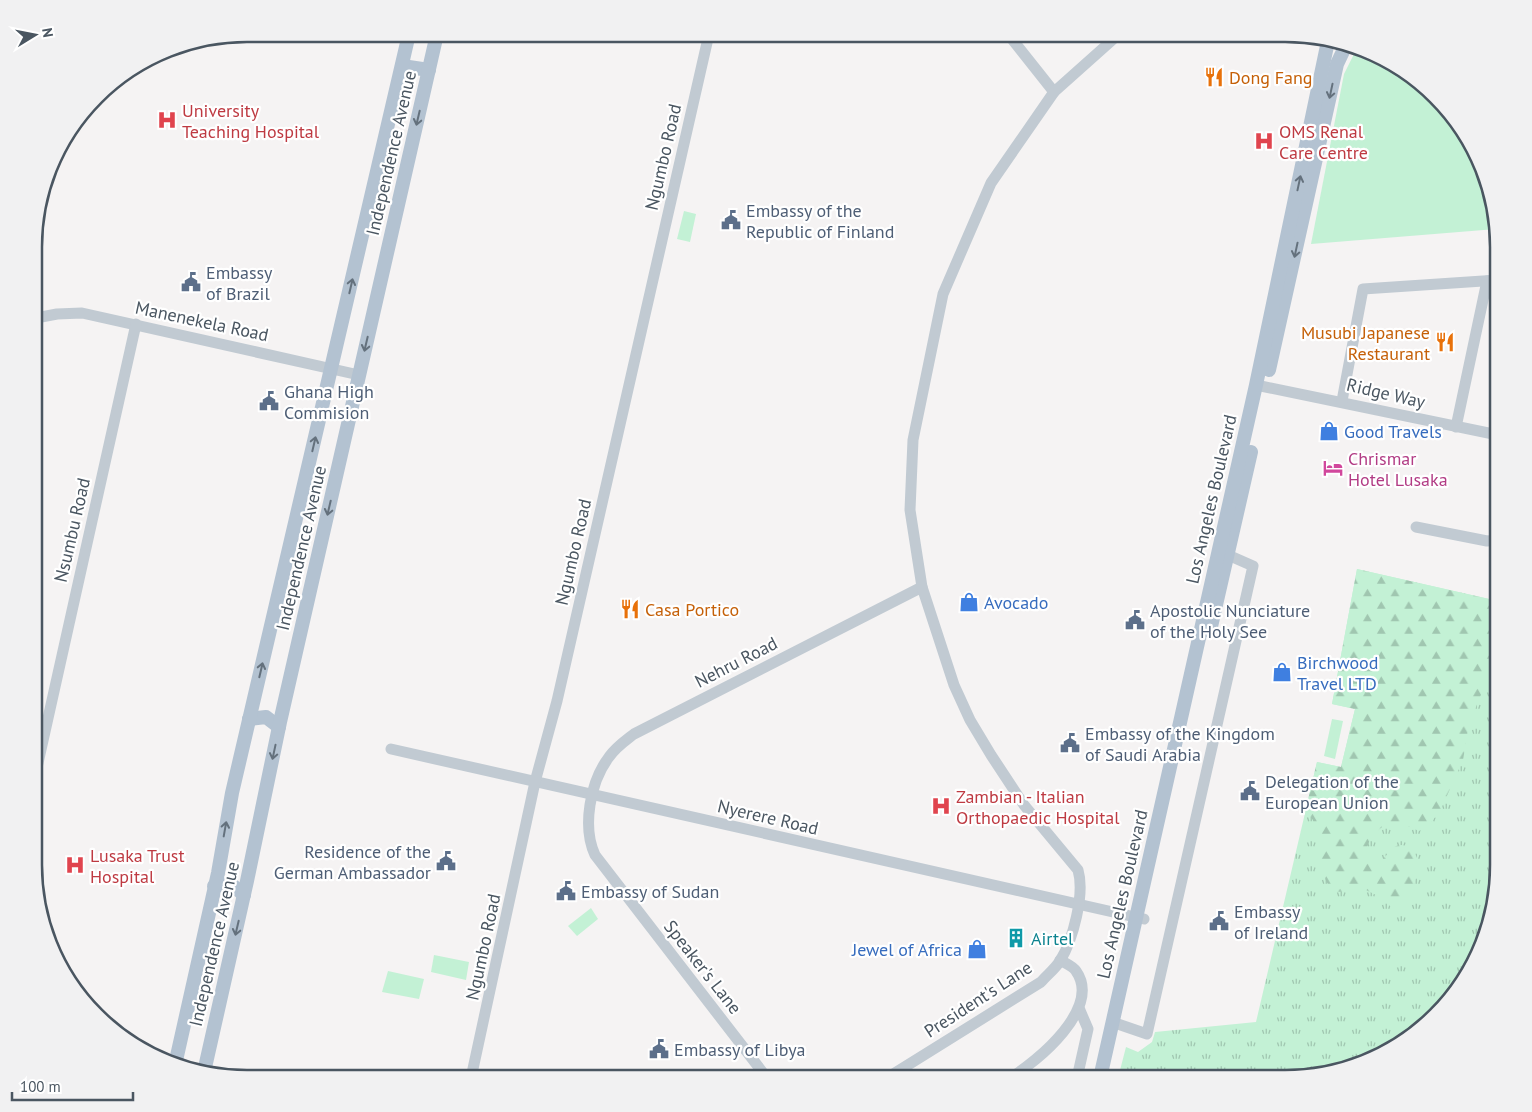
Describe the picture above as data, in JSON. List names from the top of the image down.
{
  "streets": {
    "main road": ["Independence Avenue", "Los Angeles Boulevard"],
    "street": [
      "Ngumbo Road",
      "Manenekela Road",
      "Ridge Way",
      "Nsumbu Road",
      "Nehru Road",
      "Nyerere Road",
      "Speaker's Lane",
      "President's Lane"
    ]
  },
  "crossings": [
    ["Independence Avenue", "Manenekela Road"],
    ["Ngumbo Road", "Nyerere Road"],
    ["Manenekela Road", "Nsumbu Road"],
    ["Ridge Way", "Los Angeles Boulevard"],
    ["Los Angeles Boulevard", "Nyerere Road"],
    ["Nehru Road", "Nyerere Road"],
    ["Nehru Road", "Speaker's Lane"],
    ["Nehru Road", "President's Lane"],
    ["Nyerere Road", "Speaker's Lane"],
    ["Nyerere Road", "President's Lane"]
  ],
  "places": {
    "restaurant": ["Dong Fang", "Musubi Japanese Restaurant", "Casa Portico"],
    "hospital": [
      "University Teaching Hospital",
      "OMS Renal Care Centre",
      "Zambian - Italian Orthopaedic Hospital",
      "Lusaka Trust Hospital"
    ],
    "public building": [
      "Embassy of the Republic of Finland",
      "Embassy of Brazil",
      "Ghana High Commision",
      "Apostolic Nunciature of the Holy See",
      "Embassy of the Kingdom of Saudi Arabia",
      "Delegation of the European Union",
      "Residence of the German Ambassador",
      "Embassy of Sudan",
      "Embassy of Ireland",
      "Embassy of Libya"
    ],
    "shop": [
      "Good Travels",
      "Avocado",
      "Birchwood Travel LTD",
      "Jewel of Africa"
    ],
    "hotel": ["Chrismar Hotel Lusaka"],
    "building": ["Airtel"]
  },
  "scale_bar": "100 m",
  "north": "right"
}
